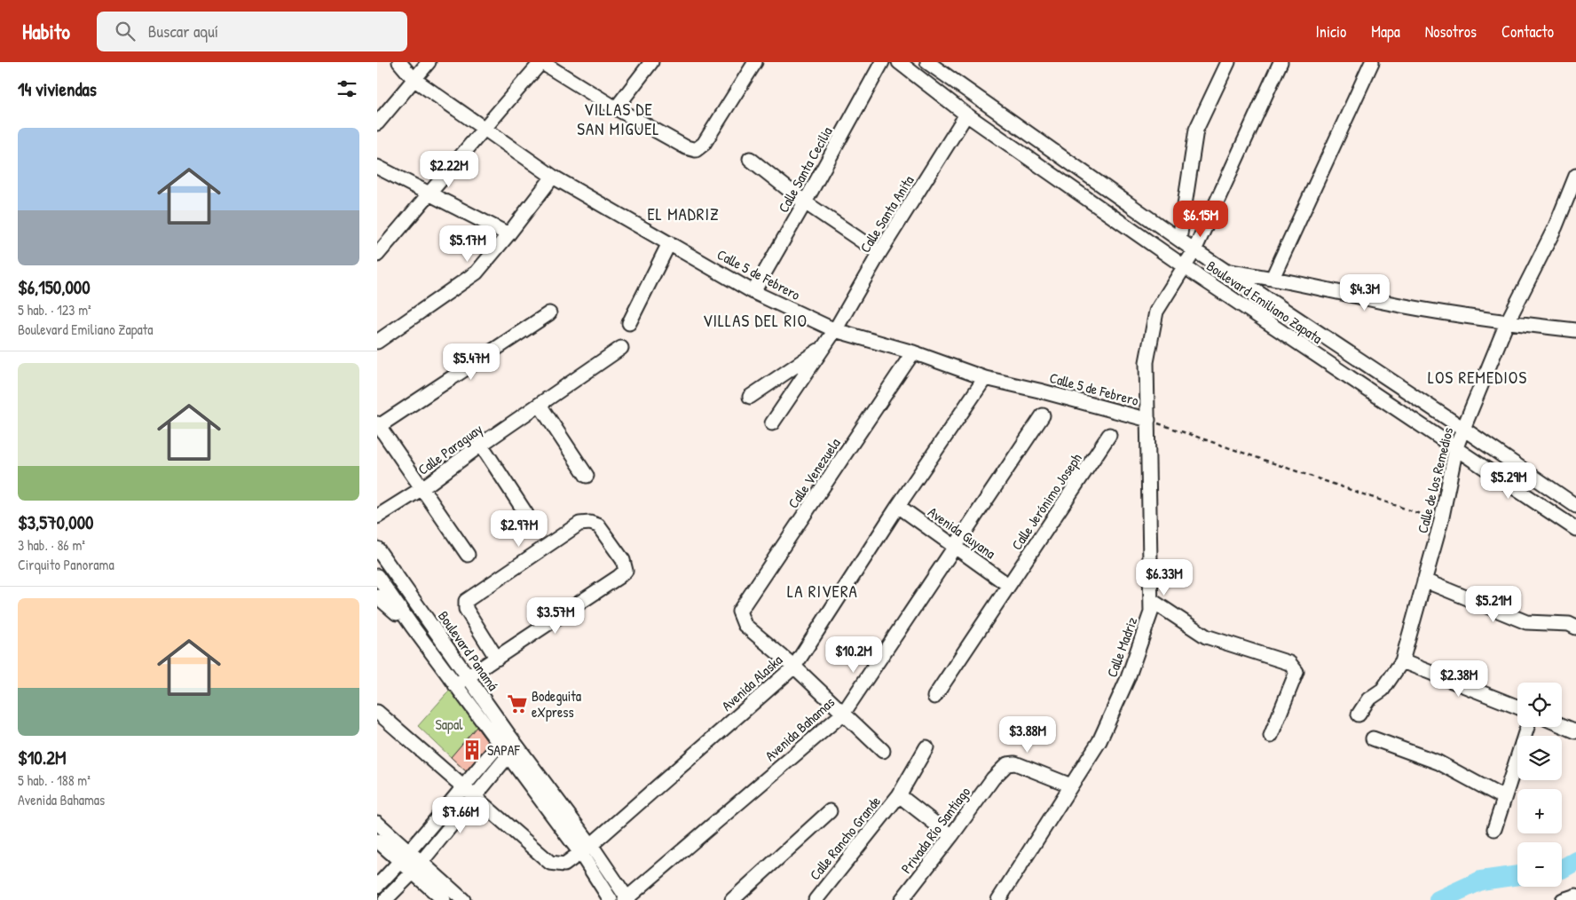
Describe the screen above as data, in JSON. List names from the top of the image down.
{
  "streets": {
    "street": [
      "Calle Santa Cecilia",
      "Calle Santa Anita",
      "Calle 5 de Febrero",
      "Boulevard Emiliano Zapata",
      "Calle Paraguay",
      "Calle Venezuela",
      "Calle de los Remedios",
      "Calle Jerónimo Joseph",
      "Avenida Guyana",
      "Calle Madriz",
      "Boulevard Panamá",
      "Avenida Alaska",
      "Avenida Bahamas",
      "Privada Río Santiago",
      "Calle Rancho Grande"
    ]
  },
  "crossings": [
    ["Calle Santa Cecilia", "Calle 5 de Febrero"],
    ["Calle Santa Anita", "Calle 5 de Febrero"],
    ["Calle Santa Anita", "Boulevard Emiliano Zapata"],
    ["Calle 5 de Febrero", "Calle Venezuela"],
    ["Calle 5 de Febrero", "Calle Madriz"],
    ["Calle 5 de Febrero", "Avenida Alaska"],
    ["Boulevard Emiliano Zapata", "Calle de los Remedios"],
    ["Boulevard Emiliano Zapata", "Calle Madriz"],
    ["Calle Venezuela", "Avenida Alaska"],
    ["Calle Jerónimo Joseph", "Avenida Guyana"],
    ["Avenida Guyana", "Avenida Alaska"],
    ["Avenida Guyana", "Avenida Bahamas"],
    ["Calle Madriz", "Privada Río Santiago"],
    ["Boulevard Panamá", "Avenida Alaska"],
    ["Boulevard Panamá", "Avenida Bahamas"]
  ],
  "districts": [
    "VILLAS DE SAN MIGUEL",
    "EL MADRIZ",
    "VILLAS DEL RIO",
    "LOS REMEDIOS",
    "LA RIVERA"
  ],
  "parks": ["Sapal"],
  "places": {
    "supermarket": ["Bodeguita eXpress"],
    "building": ["SAPAF"]
  },
  "page": {
    "header": "Habito",
    "search": "Buscar aquí",
    "nav": [
      "Inicio",
      "Mapa",
      "Nosotros",
      "Contacto"
    ],
    "heading": "14 viviendas",
    "list": [
      {
        "name": "$6,150,000",
        "note": "5 hab. · 123 m² · Boulevard Emiliano Zapata"
      },
      {
        "name": "$3,570,000",
        "note": "3 hab. · 86 m² · Cirquito Panorama"
      },
      {
        "name": "$10.2M",
        "note": "5 hab. · 188 m² · Avenida Bahamas"
      }
    ],
    "price": [
      "$2.22M",
      "$6.15M",
      "$5.17M",
      "$4.3M",
      "$5.47M",
      "$5.29M",
      "$2.97M",
      "$6.33M",
      "$5.21M",
      "$3.57M",
      "$10.2M",
      "$2.38M",
      "$3.88M",
      "$7.66M"
    ],
    "map_buttons": ["+", "−"]
  }
}
